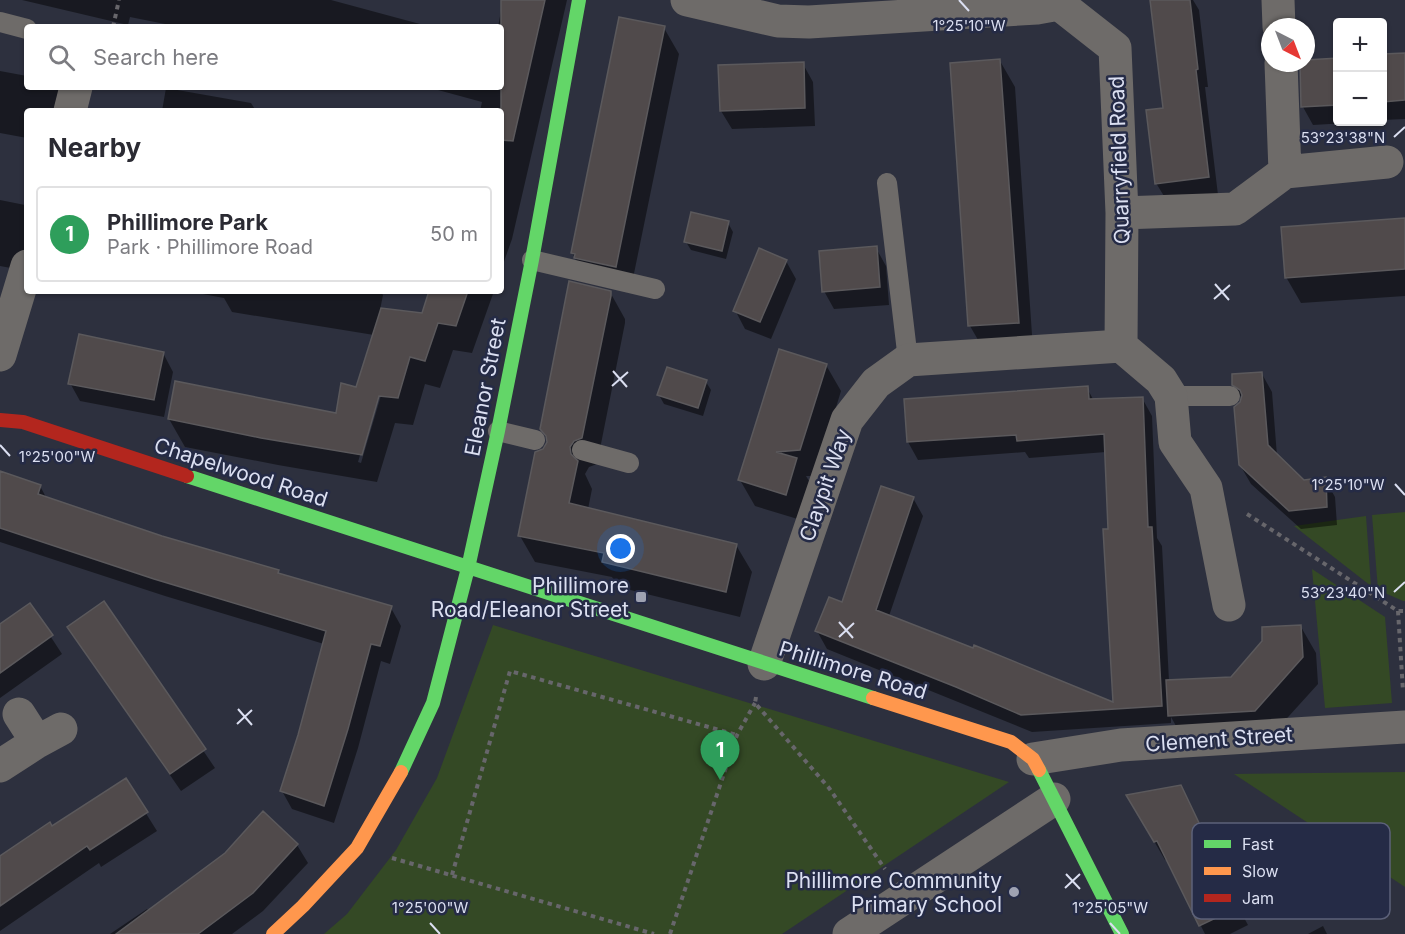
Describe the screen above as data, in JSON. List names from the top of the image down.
{
  "streets": {
    "street": [
      "Quarryfield Road",
      "Eleanor Street",
      "Chapelwood Road",
      "Claypit Way",
      "Phillimore Road",
      "Clement Street"
    ]
  },
  "crossings": [
    ["Eleanor Street", "Chapelwood Road"],
    ["Eleanor Street", "Phillimore Road"],
    ["Chapelwood Road", "Phillimore Road"],
    ["Claypit Way", "Phillimore Road"],
    ["Phillimore Road", "Clement Street"]
  ],
  "places": {
    "transit": ["Phillimore Road/Eleanor Street"],
    "other": ["Phillimore Community Primary School"]
  },
  "legend": ["Fast", "Slow", "Jam"],
  "north": "bottom right",
  "page": {
    "map_buttons": ["+", "−"],
    "search": "Search here",
    "heading": "Nearby",
    "list": [
      {
        "mark": "1",
        "name": "Phillimore Park",
        "note": "Park · Phillimore Road",
        "value": "50 m"
      }
    ],
    "pins": "1"
  },
  "coordinates": [
    "1°25'10\"W",
    "53°23'38\"N",
    "1°25'00\"W",
    "53°23'40\"N",
    "1°25'05\"W"
  ]
}
